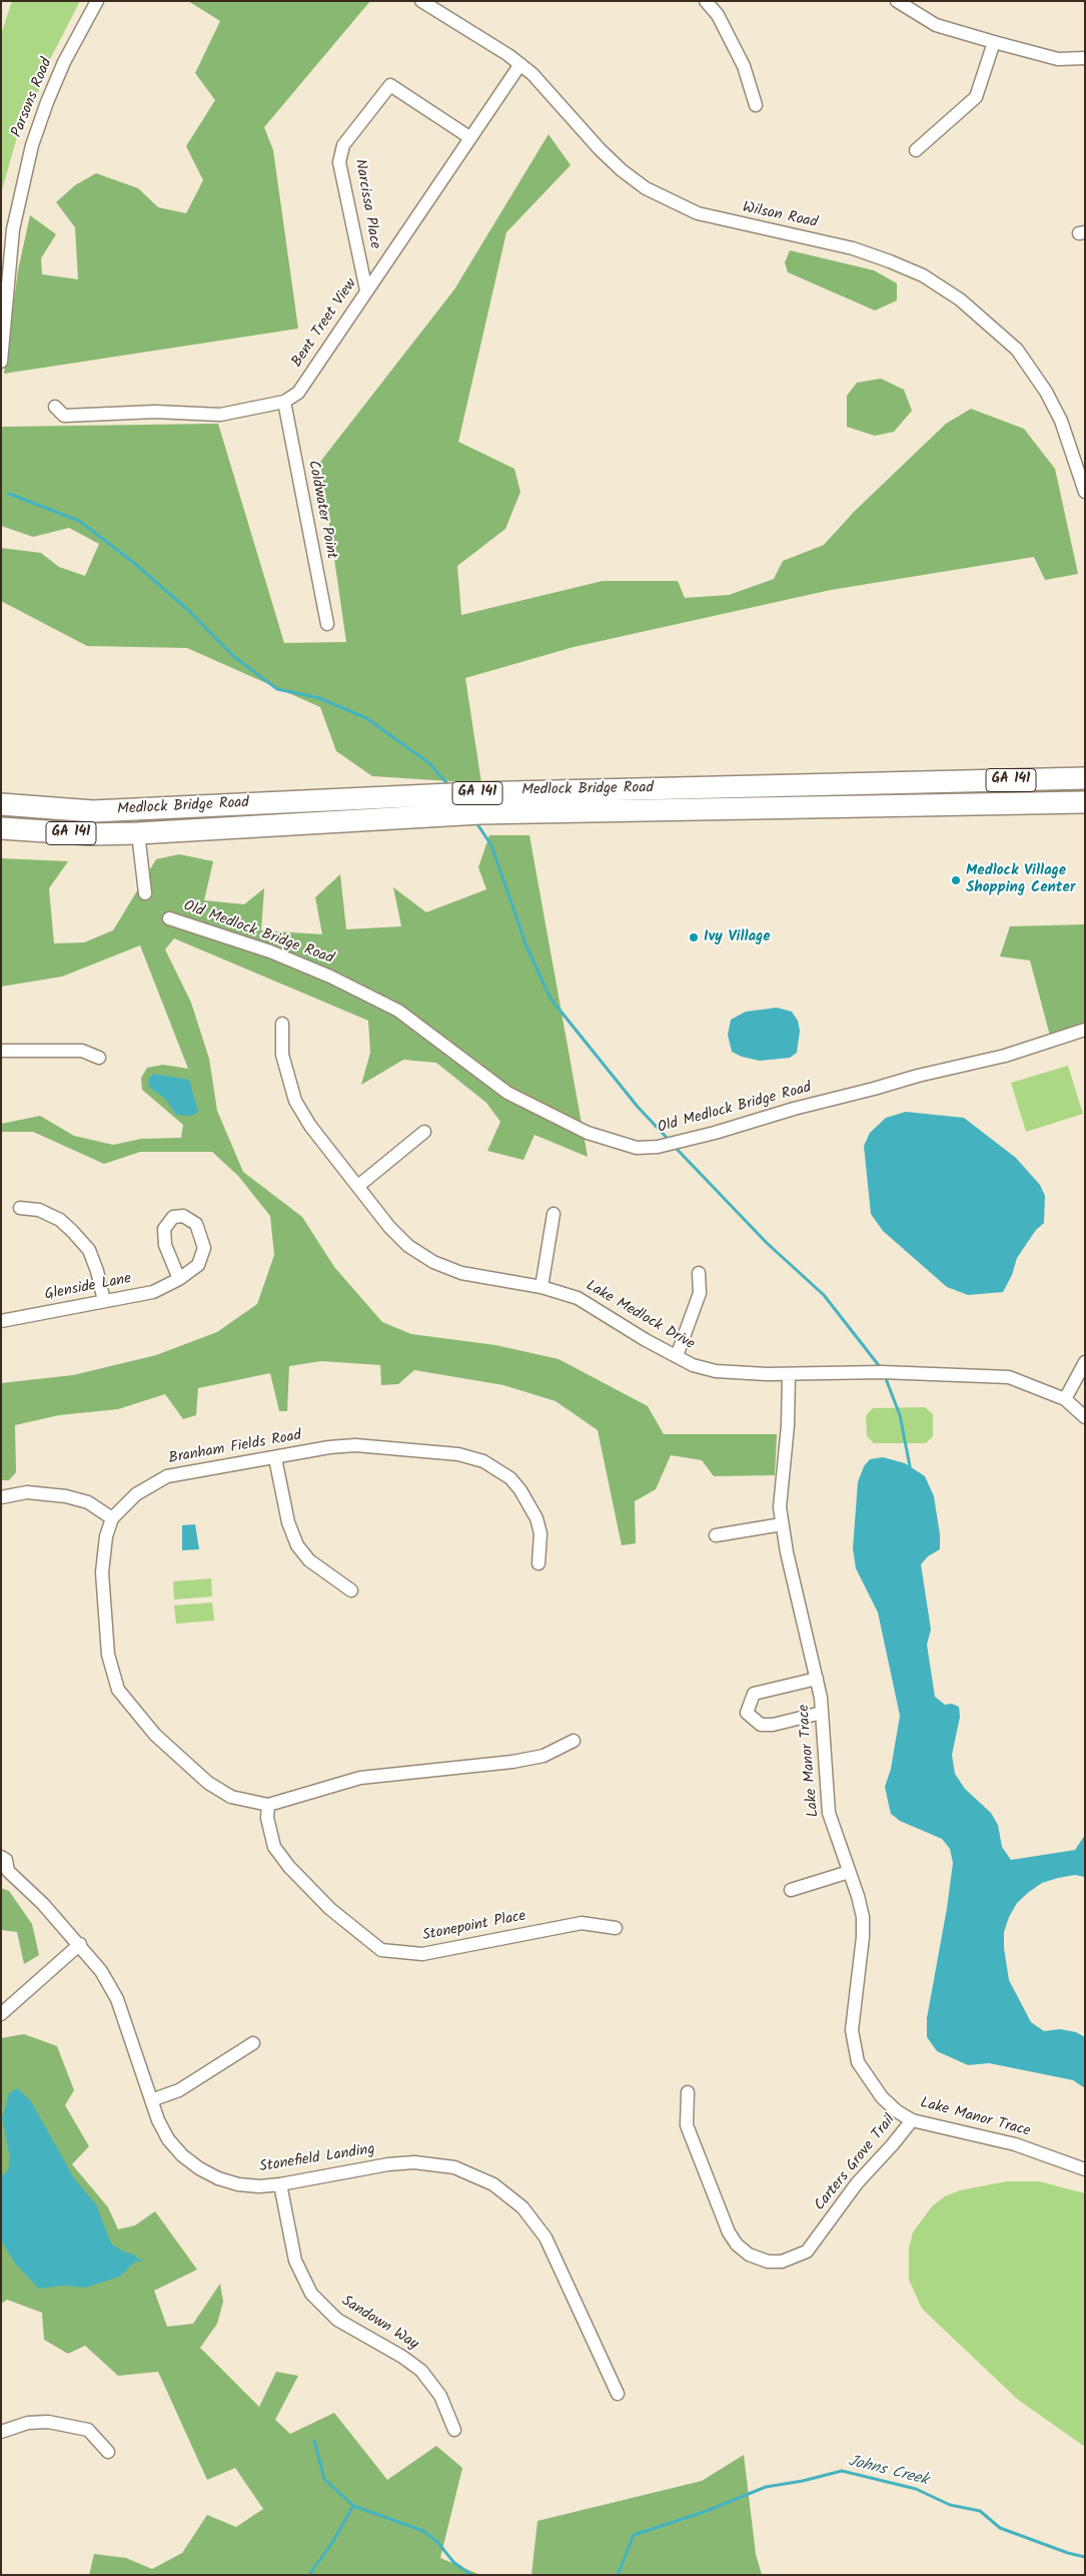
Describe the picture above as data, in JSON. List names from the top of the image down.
{
  "streets": {
    "highway": ["GA 141", "Medlock Bridge Road"],
    "street": [
      "Parsons Road",
      "Narcissa Place",
      "Wilson Road",
      "Bent Treet View",
      "Coldwater Point",
      "Old Medlock Bridge Road",
      "Glenside Lane",
      "Lake Medlock Drive",
      "Branham Fields Road",
      "Lake Manor Trace",
      "Stonepoint Place",
      "Stonefield Landing",
      "Carters Grove Trail",
      "Sandown Way"
    ]
  },
  "crossings": [
    ["Narcissa Place", "Bent Treet View"],
    ["Wilson Road", "Bent Treet View"],
    ["Bent Treet View", "Coldwater Point"],
    ["Lake Medlock Drive", "Lake Manor Trace"],
    ["Branham Fields Road", "Stonepoint Place"],
    ["Lake Manor Trace", "Carters Grove Trail"],
    ["Stonefield Landing", "Sandown Way"]
  ],
  "water": ["Johns Creek"],
  "places": ["Medlock Village Shopping Center", "Ivy Village"]
}
